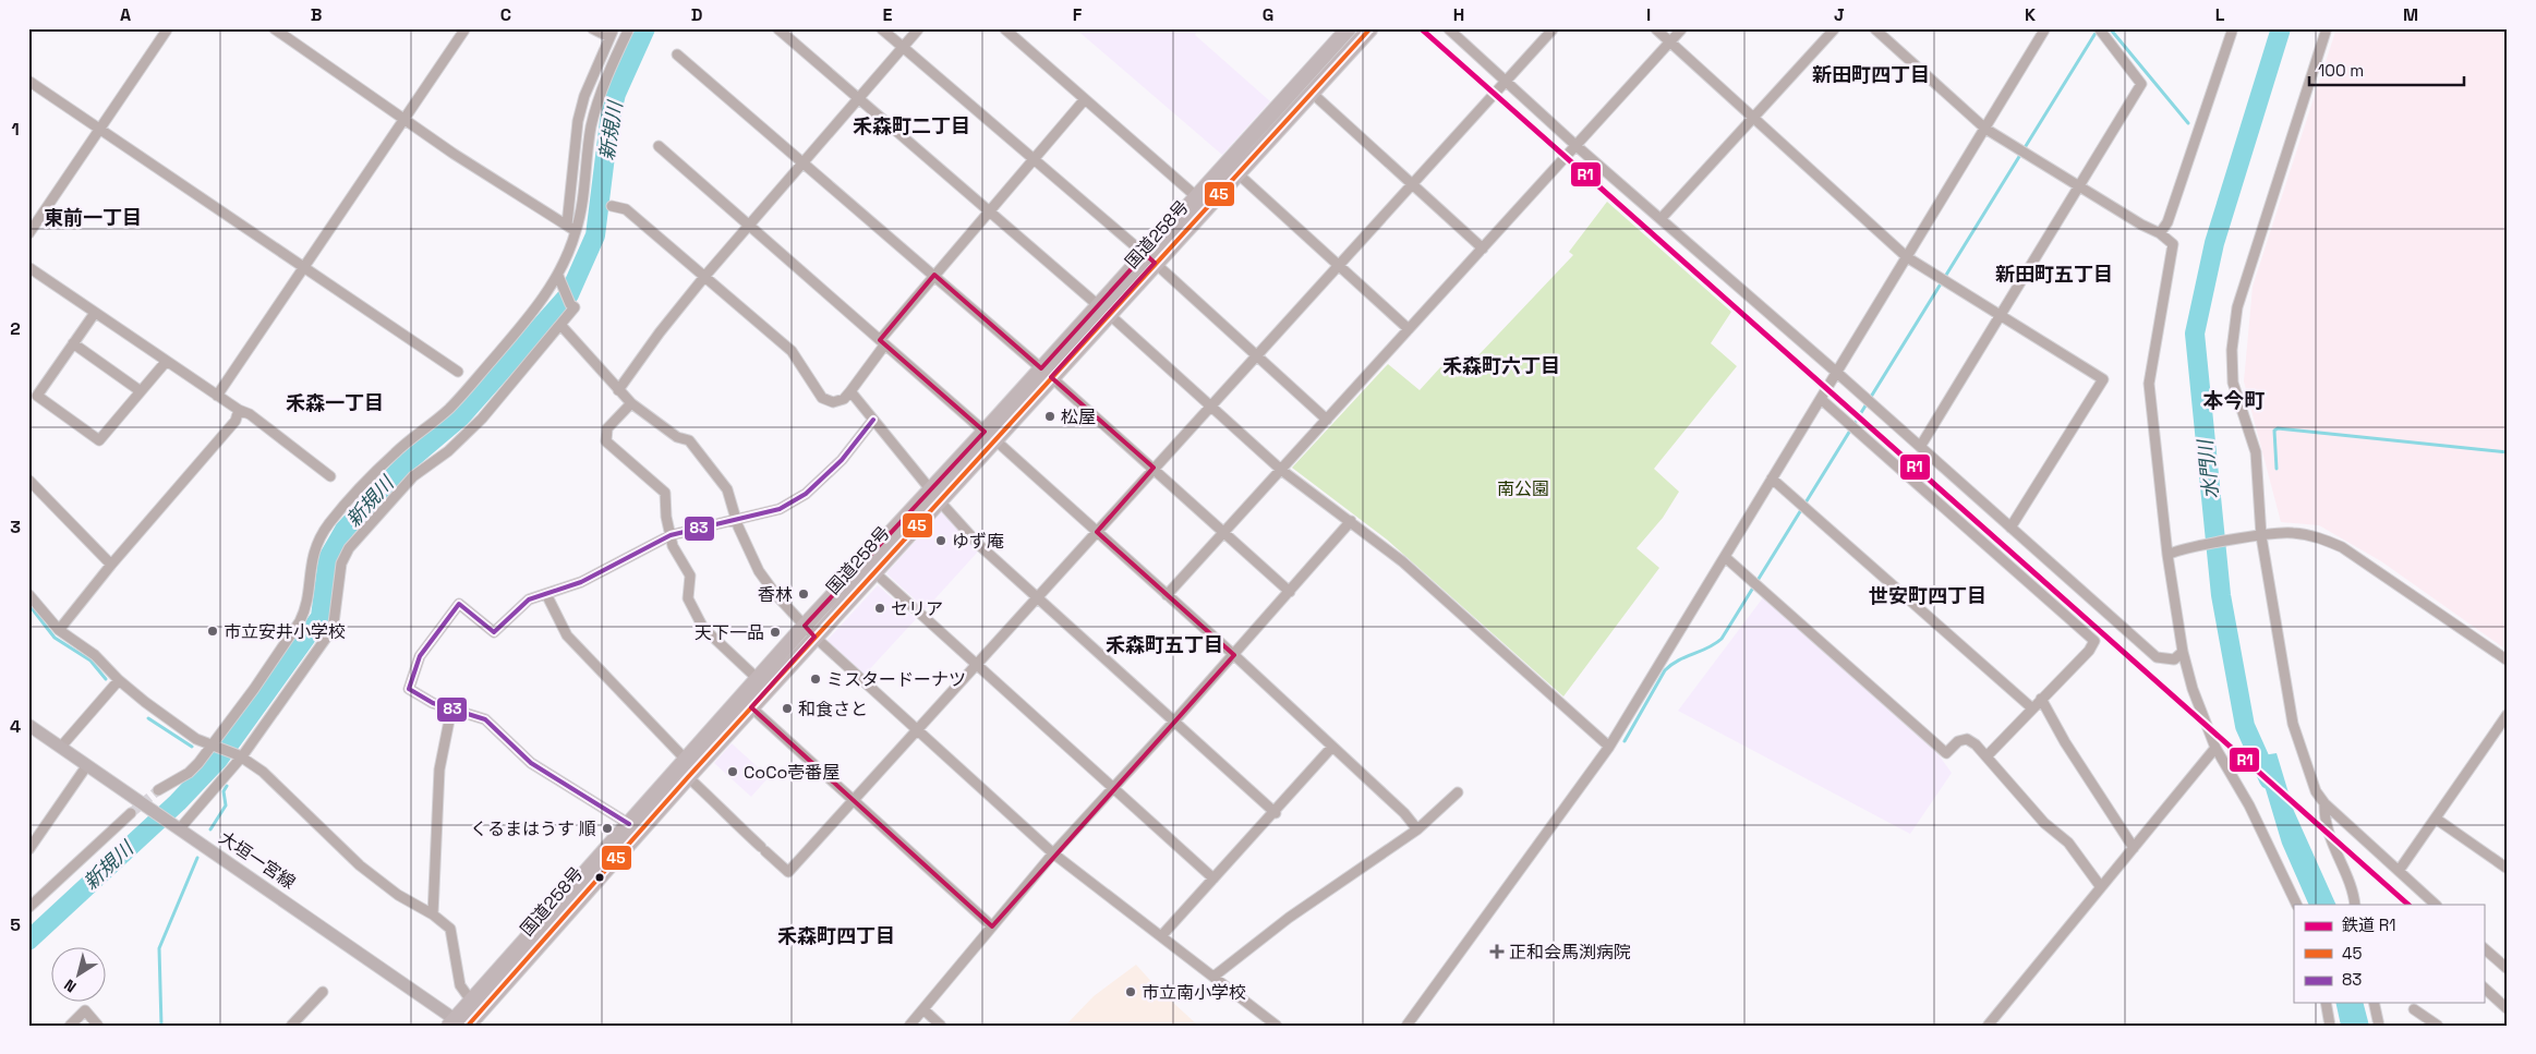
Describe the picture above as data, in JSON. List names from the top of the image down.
{
  "streets": {
    "highway": ["国道258号"],
    "main road": ["大垣一宮線"]
  },
  "crossings": [
    ["国道258号", "大垣一宮線"]
  ],
  "districts": [
    "新田町四丁目",
    "禾森町二丁目",
    "東前一丁目",
    "新田町五丁目",
    "禾森町六丁目",
    "本今町",
    "禾森一丁目",
    "世安町四丁目",
    "禾森町五丁目",
    "禾森町四丁目"
  ],
  "water": ["新規川", "水門川"],
  "parks": ["南公園"],
  "places": {
    "other": [
      "松屋",
      "ゆず庵",
      "香林",
      "セリア",
      "市立安井小学校",
      "天下一品",
      "ミスタードーナツ",
      "和食さと",
      "CoCo壱番屋",
      "くるまはうす 順",
      "市立南小学校"
    ],
    "health": ["正和会馬渕病院"]
  },
  "lines": ["rail line R1", "transit line 45", "transit line 83"],
  "legend": ["鉄道 R1", "45", "83"],
  "scale_bar": "100 m",
  "north": "bottom left",
  "grid": {
    "columns": [
      "A",
      "B",
      "C",
      "D",
      "E",
      "F",
      "G",
      "H",
      "I",
      "J",
      "K",
      "L",
      "M"
    ],
    "rows": [
      "1",
      "2",
      "3",
      "4",
      "5"
    ]
  }
}
